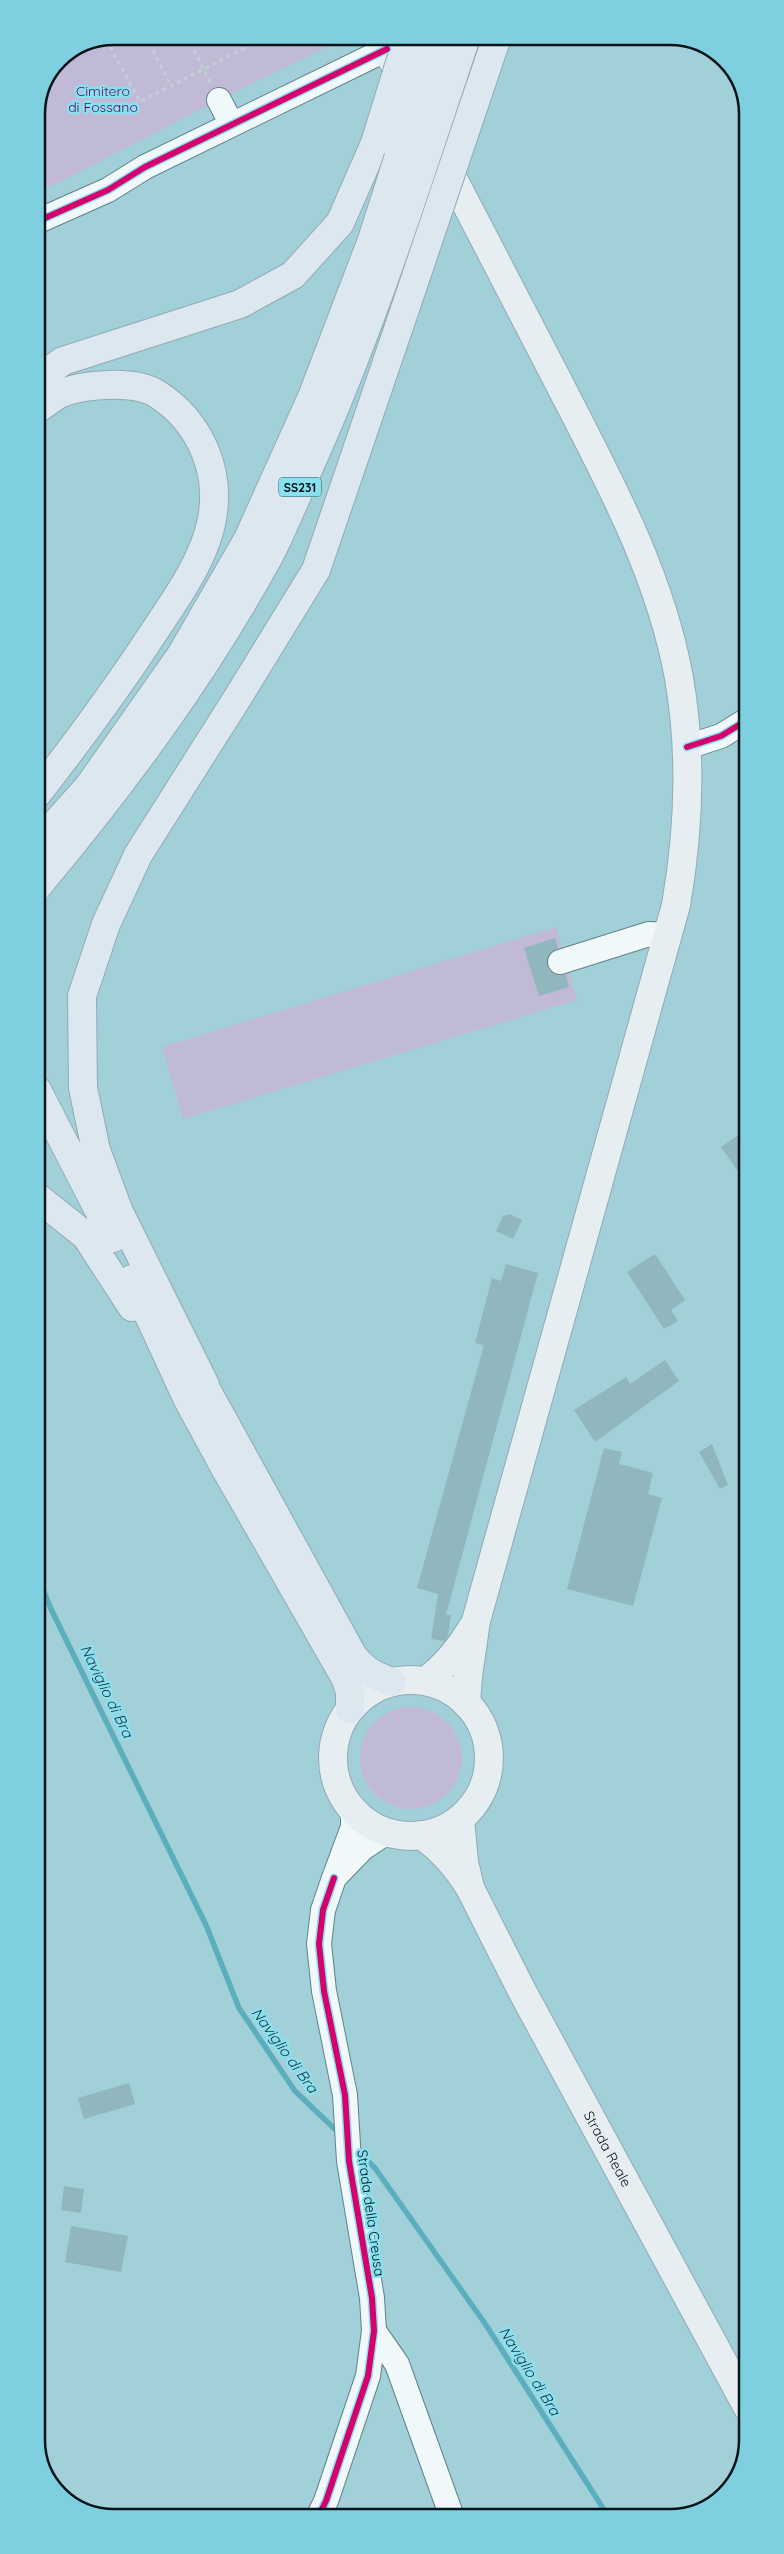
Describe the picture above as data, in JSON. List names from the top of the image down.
{
  "streets": {
    "highway": ["SS231"],
    "main road": ["Strada Reale"],
    "street": ["Strada della Creusa"]
  },
  "crossings": [
    ["Strada Reale", "Strada della Creusa"]
  ],
  "water": ["Naviglio di Bra"],
  "parks": ["Cimitero di Fossano"]
}
